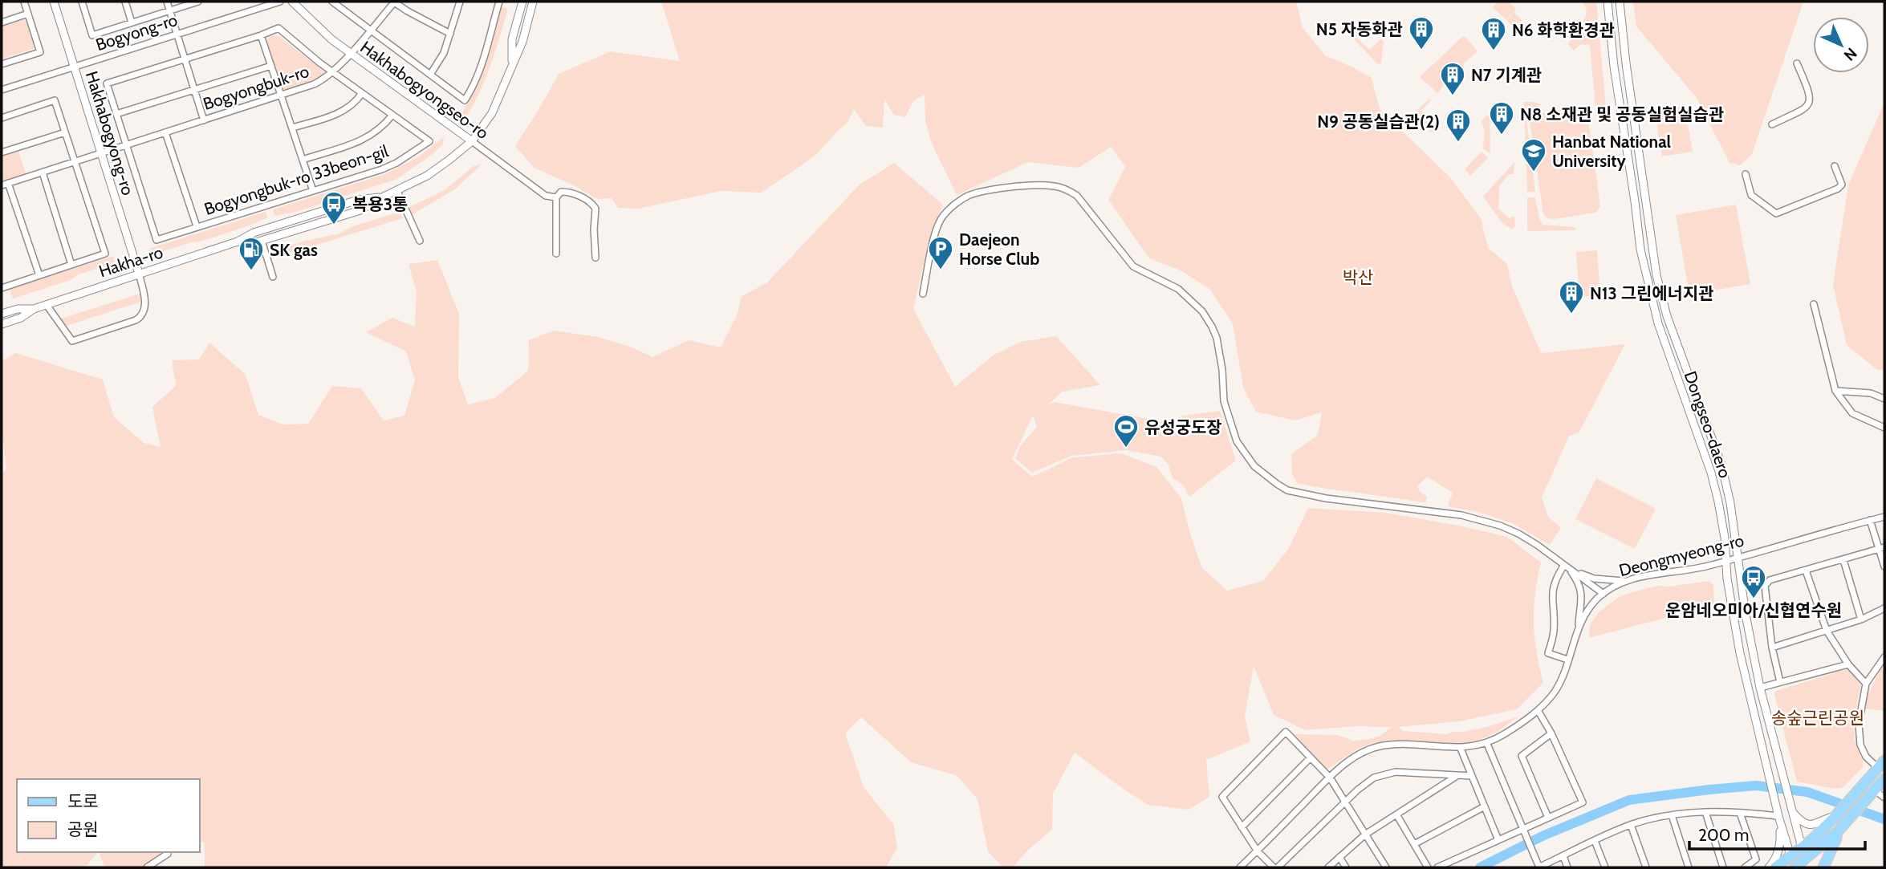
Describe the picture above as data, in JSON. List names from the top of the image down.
{
  "streets": {
    "street": [
      "Bogyong-ro",
      "Bogyongbuk-ro",
      "Hakhabogyongseo-ro",
      "Hakhabogyong-ro",
      "Bogyongbuk-ro 33beon-gil",
      "Hakha-ro",
      "Dongseo-daero",
      "Deongmyeong-ro"
    ]
  },
  "crossings": [
    ["Bogyong-ro", "Hakhabogyong-ro"],
    ["Bogyongbuk-ro", "Hakhabogyongseo-ro"],
    ["Bogyongbuk-ro", "Hakhabogyong-ro"],
    ["Bogyongbuk-ro", "Bogyongbuk-ro 33beon-gil"],
    ["Hakhabogyongseo-ro", "Hakha-ro"],
    ["Hakhabogyong-ro", "Hakha-ro"],
    ["Dongseo-daero", "Deongmyeong-ro"]
  ],
  "parks": ["박산", "송숲근린공원"],
  "places": {
    "building": [
      "N5 자동화관",
      "N6 화학환경관",
      "N7 기계관",
      "N8 소재관 및 공동실험실습관",
      "N9 공동실습관(2)",
      "N13 그린에너지관"
    ],
    "school or university": ["Hanbat National University"],
    "bus stop": ["복용3통", "운암네오미아/신협연수원"],
    "parking": ["Daejeon Horse Club"],
    "fuel station": ["SK gas"],
    "sports": ["유성궁도장"]
  },
  "legend": ["도로", "공원"],
  "scale_bar": "200 m",
  "north": "bottom right"
}
